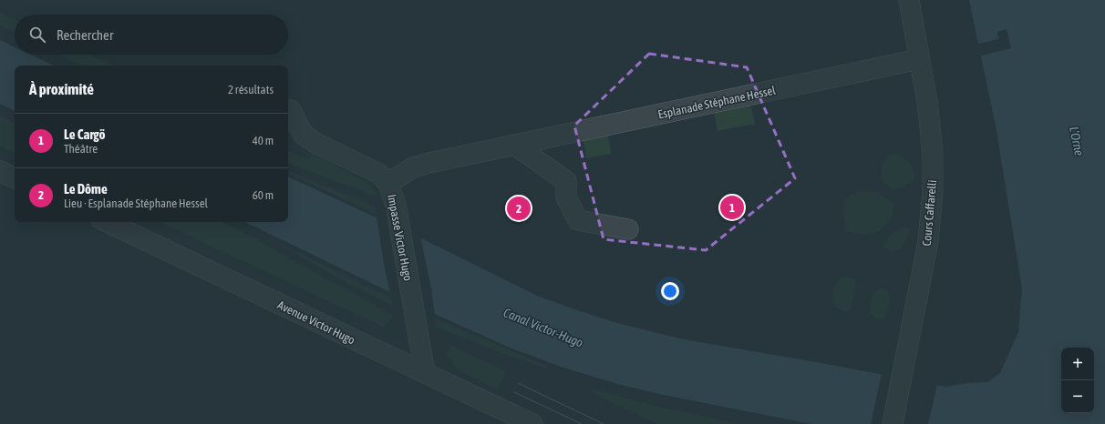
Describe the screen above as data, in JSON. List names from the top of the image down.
{
  "streets": {
    "street": [
      "Esplanade Stéphane Hessel",
      "Cours Caffarelli",
      "Impasse Victor Hugo",
      "Avenue Victor Hugo"
    ]
  },
  "crossings": [
    ["Esplanade Stéphane Hessel", "Cours Caffarelli"],
    ["Esplanade Stéphane Hessel", "Impasse Victor Hugo"],
    ["Impasse Victor Hugo", "Avenue Victor Hugo"]
  ],
  "water": ["L'Orne", "Canal Victor-Hugo"],
  "page": {
    "search": "Rechercher",
    "heading": ["À proximité", "2 résultats"],
    "list": [
      {
        "mark": "1",
        "name": "Le Cargö",
        "note": "Théâtre",
        "value": "40 m"
      },
      {
        "mark": "2",
        "name": "Le Dôme",
        "note": "Lieu · Esplanade Stéphane Hessel",
        "value": "60 m"
      }
    ],
    "pins": ["1", "2"],
    "map_buttons": ["+", "−"]
  }
}
